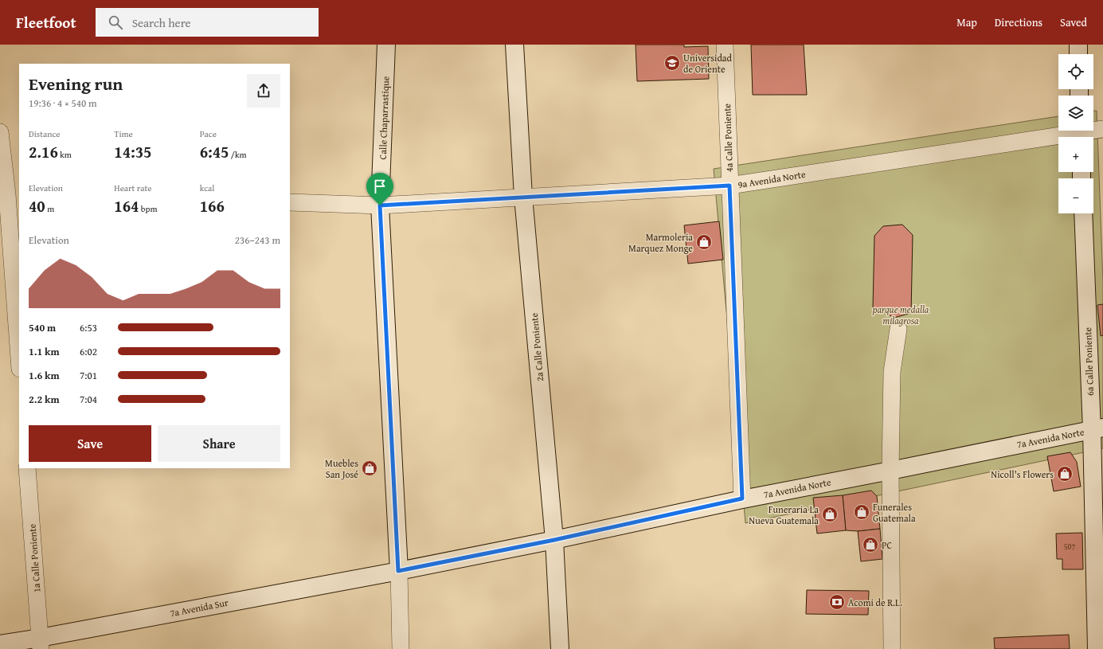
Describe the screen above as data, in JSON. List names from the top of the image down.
{
  "streets": {
    "main road": [
      "Calle Chaparrastique",
      "2a Calle Poniente",
      "6a Calle Poniente",
      "7a Avenida Norte",
      "7a Avenida Sur"
    ],
    "street": ["4a Calle Poniente", "9a Avenida Norte", "1a Calle Poniente"]
  },
  "crossings": [
    ["Calle Chaparrastique", "9a Avenida Norte"],
    ["Calle Chaparrastique", "7a Avenida Norte"],
    ["Calle Chaparrastique", "7a Avenida Sur"],
    ["4a Calle Poniente", "9a Avenida Norte"],
    ["4a Calle Poniente", "7a Avenida Norte"],
    ["9a Avenida Norte", "2a Calle Poniente"],
    ["2a Calle Poniente", "7a Avenida Norte"],
    ["6a Calle Poniente", "7a Avenida Norte"],
    ["7a Avenida Norte", "7a Avenida Sur"],
    ["1a Calle Poniente", "7a Avenida Sur"]
  ],
  "parks": ["parque medalla milagrosa"],
  "places": {
    "school or university": ["Universidad de Oriente"],
    "shop": [
      "Marmoleria Marquez Monge",
      "Muebles San José",
      "Nicoll's Flowers",
      "Funerales Guatemala",
      "Funeraria La Nueva Guatemala",
      "PC"
    ],
    "bank": ["Acomi de R.L."]
  },
  "house_numbers": ["507"],
  "page": {
    "header": "Fleetfoot",
    "search": "Search here",
    "nav": ["Map", "Directions", "Saved"],
    "map_buttons": ["+", "−"],
    "heading": ["Evening run", "19:36 · 4 × 540 m"],
    "stats": [
      ["Distance", "2.16 km"],
      ["Time", "14:35"],
      ["Pace", "6:45 /km"],
      ["Elevation", "40 m"],
      ["Heart rate", "164 bpm"],
      ["kcal", "166"]
    ],
    "chart": ["Elevation", "236–243 m"],
    "list": [
      {
        "name": "540 m",
        "note": "6:53"
      },
      {
        "name": "1.1 km",
        "note": "6:02"
      },
      {
        "name": "1.6 km",
        "note": "7:01"
      },
      {
        "name": "2.2 km",
        "note": "7:04"
      }
    ],
    "buttons": ["Save", "Share"]
  }
}
